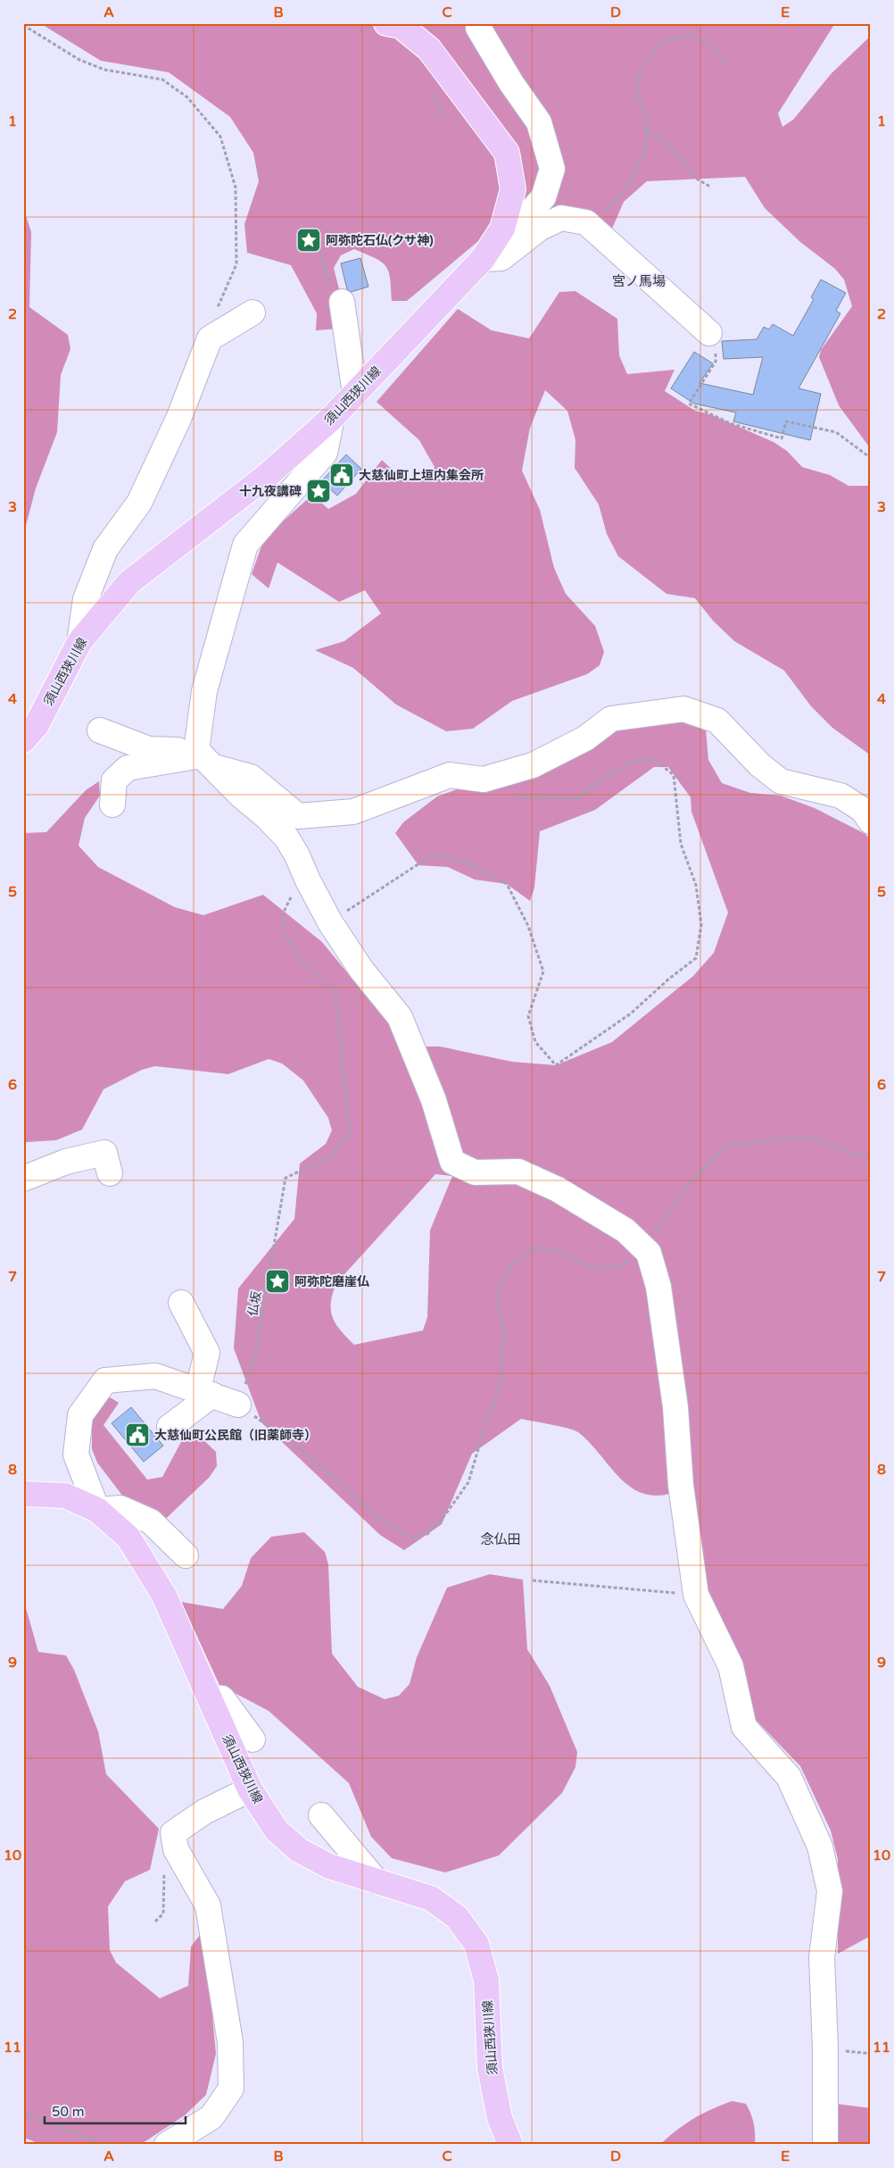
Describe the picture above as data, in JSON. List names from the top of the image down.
{
  "streets": {
    "main road": ["須山西狭川線"],
    "path": ["仏坂"]
  },
  "districts": ["宮ノ馬場", "念仏田"],
  "places": {
    "place": ["阿弥陀石仏(クサ神)", "十九夜講碑", "阿弥陀磨崖仏"],
    "public building": ["大慈仙町上垣内集会所", "大慈仙町公民館（旧薬師寺）"]
  },
  "scale_bar": "50 m",
  "grid": {
    "columns": [
      "A",
      "B",
      "C",
      "D",
      "E"
    ],
    "rows": [
      "1",
      "2",
      "3",
      "4",
      "5",
      "6",
      "7",
      "8",
      "9",
      "10",
      "11"
    ]
  }
}
